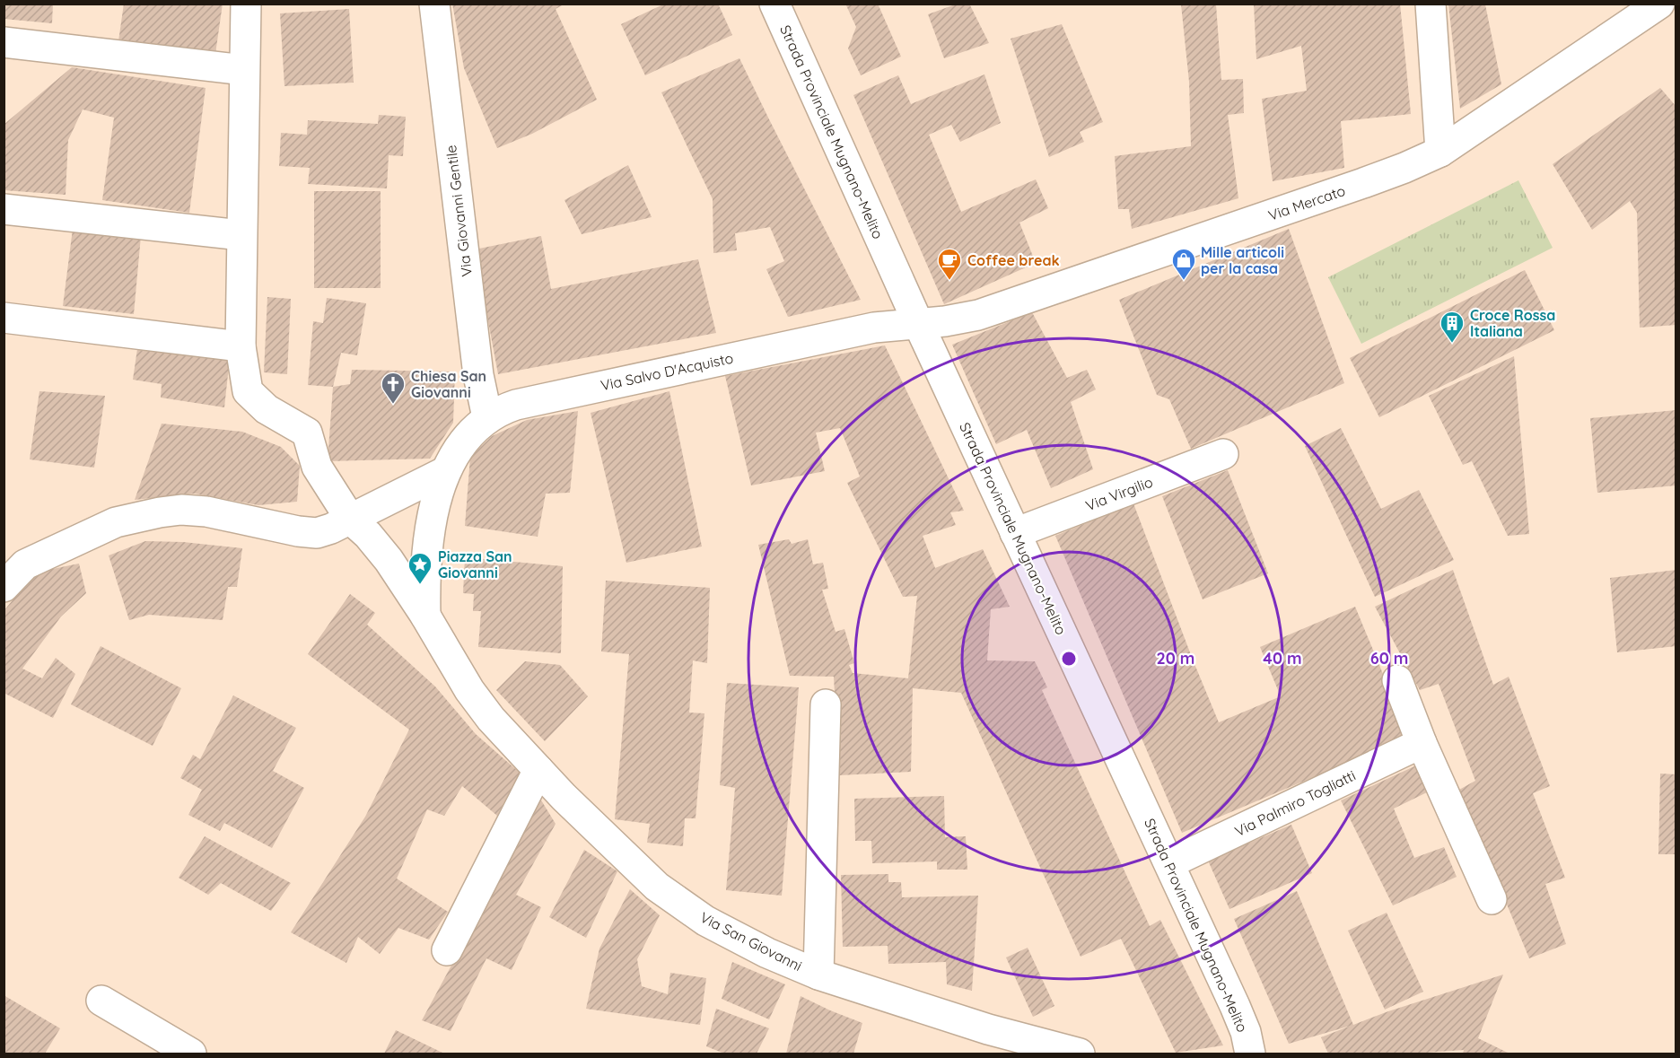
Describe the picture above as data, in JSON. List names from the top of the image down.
{
  "streets": {
    "street": [
      "Strada Provinciale Mugnano-Melito",
      "Via Mercato",
      "Via Giovanni Gentile",
      "Via Salvo D'Acquisto",
      "Via Virgilio",
      "Via Palmiro Togliatti",
      "Via San Giovanni"
    ]
  },
  "crossings": [
    ["Strada Provinciale Mugnano-Melito", "Via Mercato"],
    ["Strada Provinciale Mugnano-Melito", "Via Salvo D'Acquisto"],
    ["Strada Provinciale Mugnano-Melito", "Via Virgilio"],
    ["Strada Provinciale Mugnano-Melito", "Via Palmiro Togliatti"],
    ["Via Mercato", "Via Salvo D'Acquisto"],
    ["Via Giovanni Gentile", "Via Salvo D'Acquisto"]
  ],
  "places": {
    "cafe": ["Coffee break"],
    "shop": ["Mille articoli per la casa"],
    "building": ["Croce Rossa Italiana"],
    "church": ["Chiesa San Giovanni"],
    "place": ["Piazza San Giovanni"]
  },
  "rings": ["20 m", "40 m", "60 m"]
}
